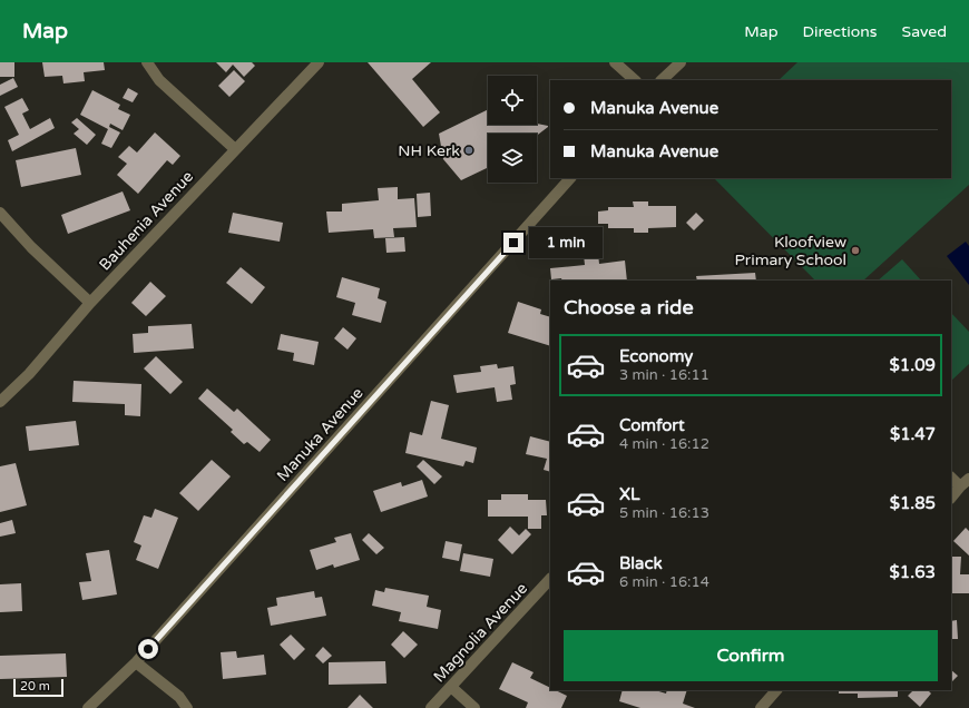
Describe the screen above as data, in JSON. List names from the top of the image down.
{
  "streets": {
    "street": ["Bauhenia Avenue", "Manuka Avenue", "Magnolia Avenue"]
  },
  "places": ["NH Kerk", "Kloofview Primary School"],
  "scale_bar": "20 m",
  "page": {
    "header": "Map",
    "nav": ["Map", "Directions", "Saved"],
    "banner": ["Manuka Avenue", "Manuka Avenue"],
    "bubble": "1 min",
    "heading": "Choose a ride",
    "list": [
      {
        "name": "Economy",
        "note": "3 min · 16:11",
        "value": "$1.09"
      },
      {
        "name": "Comfort",
        "note": "4 min · 16:12",
        "value": "$1.47"
      },
      {
        "name": "XL",
        "note": "5 min · 16:13",
        "value": "$1.85"
      },
      {
        "name": "Black",
        "note": "6 min · 16:14",
        "value": "$1.63"
      }
    ],
    "buttons": "Confirm",
    "scale": "20 m"
  }
}
